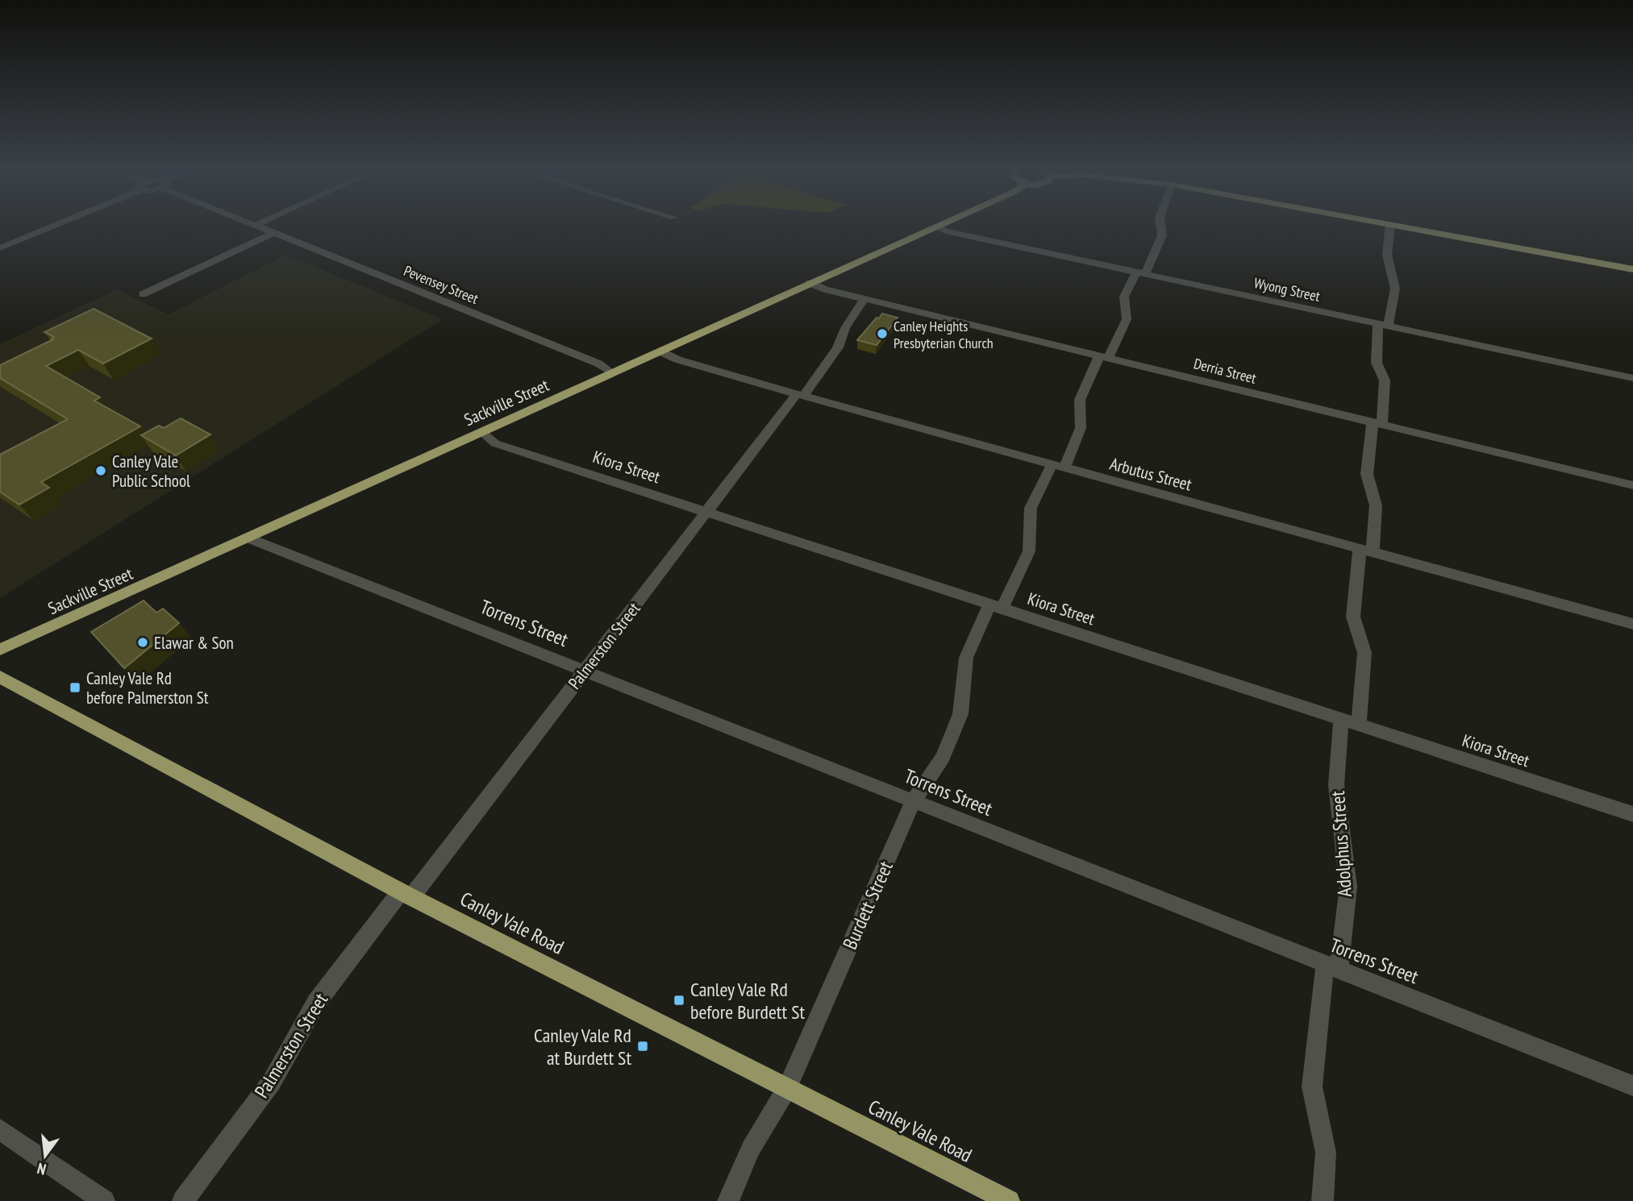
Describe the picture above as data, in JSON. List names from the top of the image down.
{
  "streets": {
    "main road": ["Sackville Street", "Canley Vale Road"],
    "street": [
      "Pevensey Street",
      "Wyong Street",
      "Derria Street",
      "Kiora Street",
      "Arbutus Street",
      "Torrens Street",
      "Palmerston Street",
      "Adolphus Street",
      "Burdett Street"
    ]
  },
  "crossings": [
    ["Pevensey Street", "Sackville Street"],
    ["Wyong Street", "Burdett Street"],
    ["Derria Street", "Sackville Street"],
    ["Derria Street", "Palmerston Street"],
    ["Derria Street", "Burdett Street"],
    ["Sackville Street", "Kiora Street"],
    ["Sackville Street", "Arbutus Street"],
    ["Sackville Street", "Torrens Street"],
    ["Kiora Street", "Palmerston Street"],
    ["Kiora Street", "Adolphus Street"],
    ["Kiora Street", "Burdett Street"],
    ["Arbutus Street", "Palmerston Street"],
    ["Arbutus Street", "Burdett Street"],
    ["Torrens Street", "Palmerston Street"],
    ["Torrens Street", "Adolphus Street"],
    ["Torrens Street", "Burdett Street"],
    ["Palmerston Street", "Canley Vale Road"],
    ["Burdett Street", "Canley Vale Road"]
  ],
  "places": {
    "other": ["Canley Heights Presbyterian Church", "Canley Vale Public School", "Elawar & Son"],
    "transit": ["Canley Vale Rd before Palmerston St", "Canley Vale Rd before Burdett St", "Canley Vale Rd at Burdett St"]
  },
  "north": "bottom"
}
